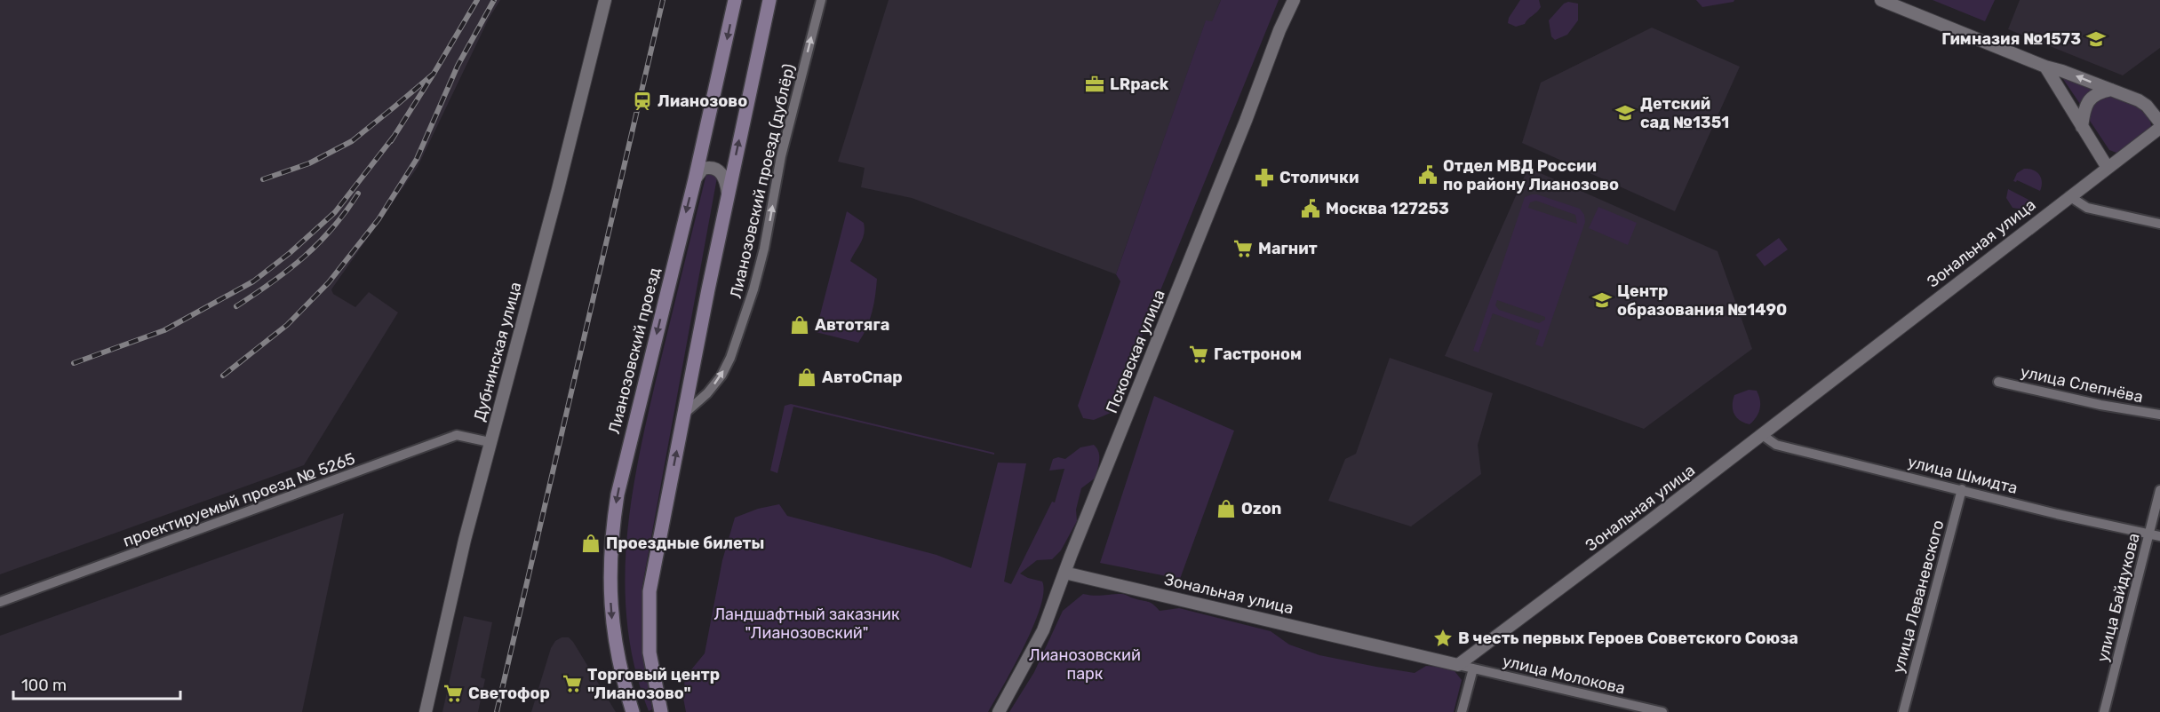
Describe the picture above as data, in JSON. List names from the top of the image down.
{
  "streets": {
    "main road": ["Лианозовский проезд"],
    "street": [
      "Лианозовский проезд (дублёр)",
      "Зональная улица",
      "Дубнинская улица",
      "Псковская улица",
      "улица Слепнёва",
      "улица Шмидта",
      "проектируемый проезд № 5265",
      "улица Леваневского",
      "улица Байдукова",
      "улица Молокова"
    ]
  },
  "crossings": [
    ["Зональная улица", "Псковская улица"],
    ["Зональная улица", "улица Шмидта"],
    ["Зональная улица", "улица Молокова"],
    ["Дубнинская улица", "проектируемый проезд № 5265"],
    ["улица Шмидта", "улица Леваневского"],
    ["улица Шмидта", "улица Байдукова"]
  ],
  "one_way": ["Лианозовский проезд (дублёр)"],
  "parks": ["Ландшафтный заказник \"Лианозовский\"", "Лианозовский парк"],
  "places": {
    "school or university": ["Гимназия №1573", "Детский сад №1351", "Центр образования №1490"],
    "office": ["LRpack"],
    "station": ["Лианозово"],
    "public building": ["Отдел МВД России по району Лианозово", "Москва 127253"],
    "pharmacy": ["Столички"],
    "supermarket": [
      "Магнит",
      "Гастроном",
      "Торговый центр \"Лианозово\"",
      "Светофор"
    ],
    "shop": [
      "Автотяга",
      "АвтоСпар",
      "Ozon",
      "Проездные билеты"
    ],
    "place": ["В честь первых Героев Советского Союза"]
  },
  "scale_bar": "100 m"
}
